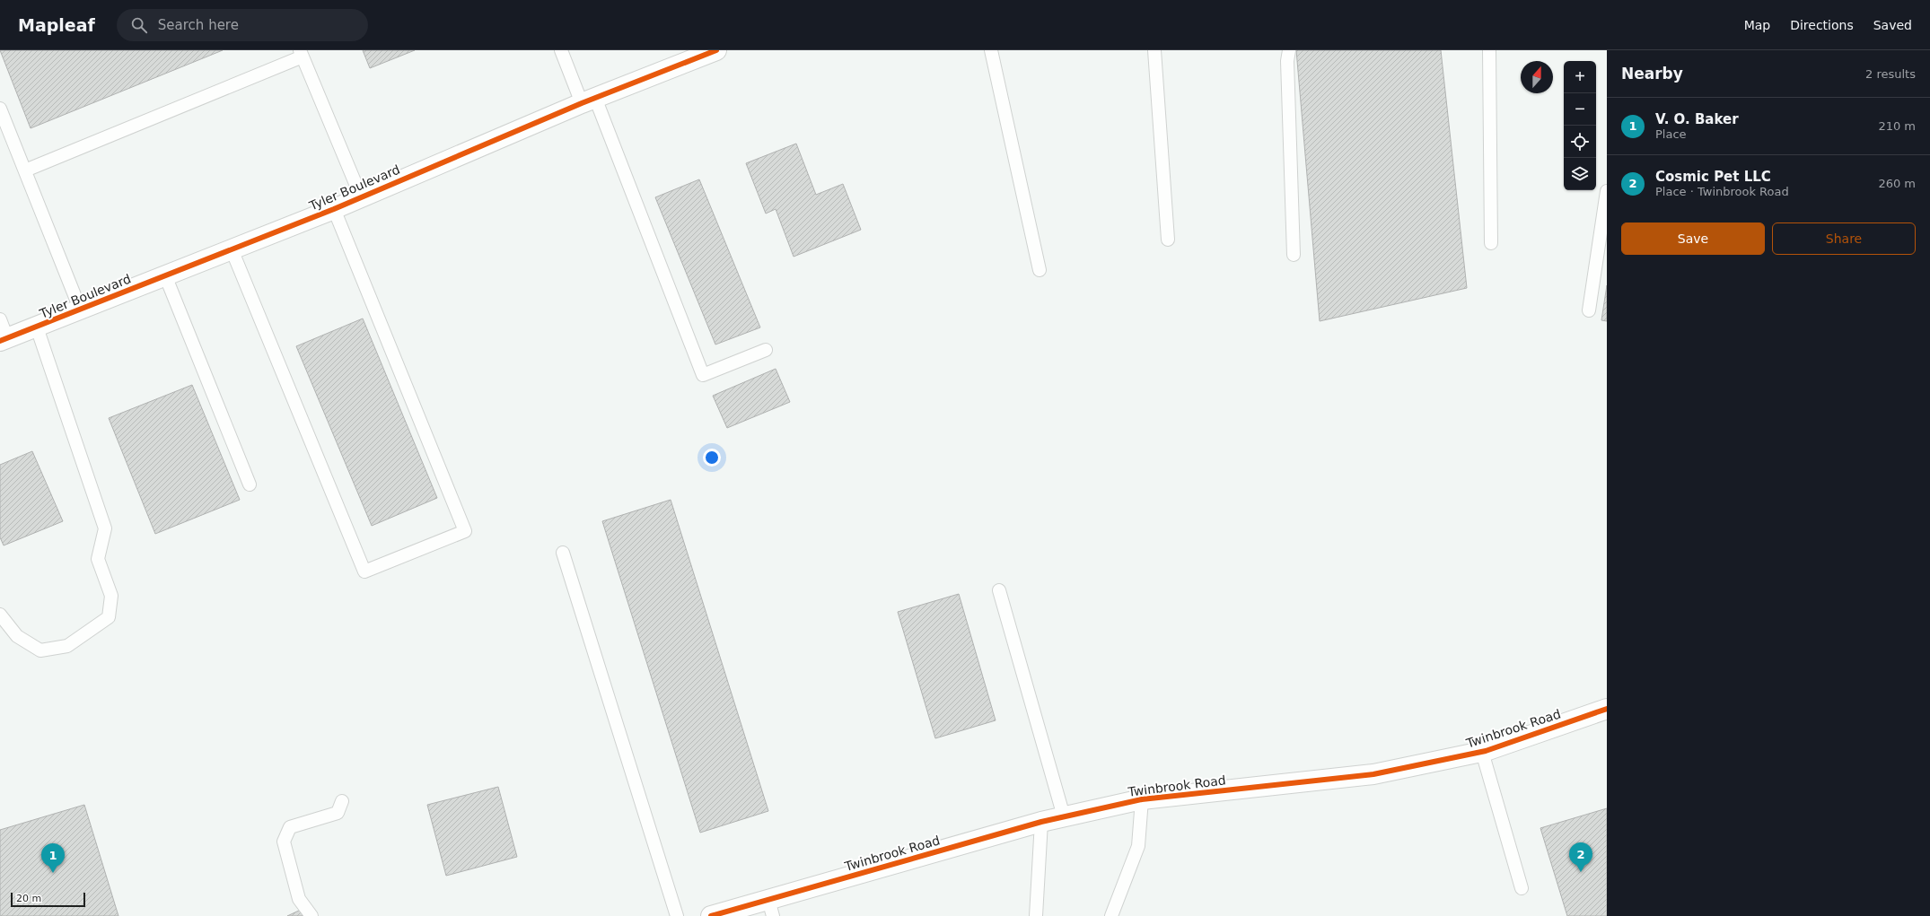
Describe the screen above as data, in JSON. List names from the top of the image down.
{
  "streets": {
    "street": ["Tyler Boulevard", "Twinbrook Road"]
  },
  "scale_bar": "20 m",
  "north": "top",
  "page": {
    "header": "Mapleaf",
    "search": "Search here",
    "nav": ["Map", "Directions", "Saved"],
    "heading": ["Nearby", "2 results"],
    "map_buttons": ["+", "−"],
    "list": [
      {
        "mark": "1",
        "name": "V. O. Baker",
        "note": "Place",
        "value": "210 m"
      },
      {
        "mark": "2",
        "name": "Cosmic Pet LLC",
        "note": "Place · Twinbrook Road",
        "value": "260 m"
      }
    ],
    "buttons": ["Save", "Share"],
    "pins": ["2", "1"],
    "scale": "20 m"
  }
}
